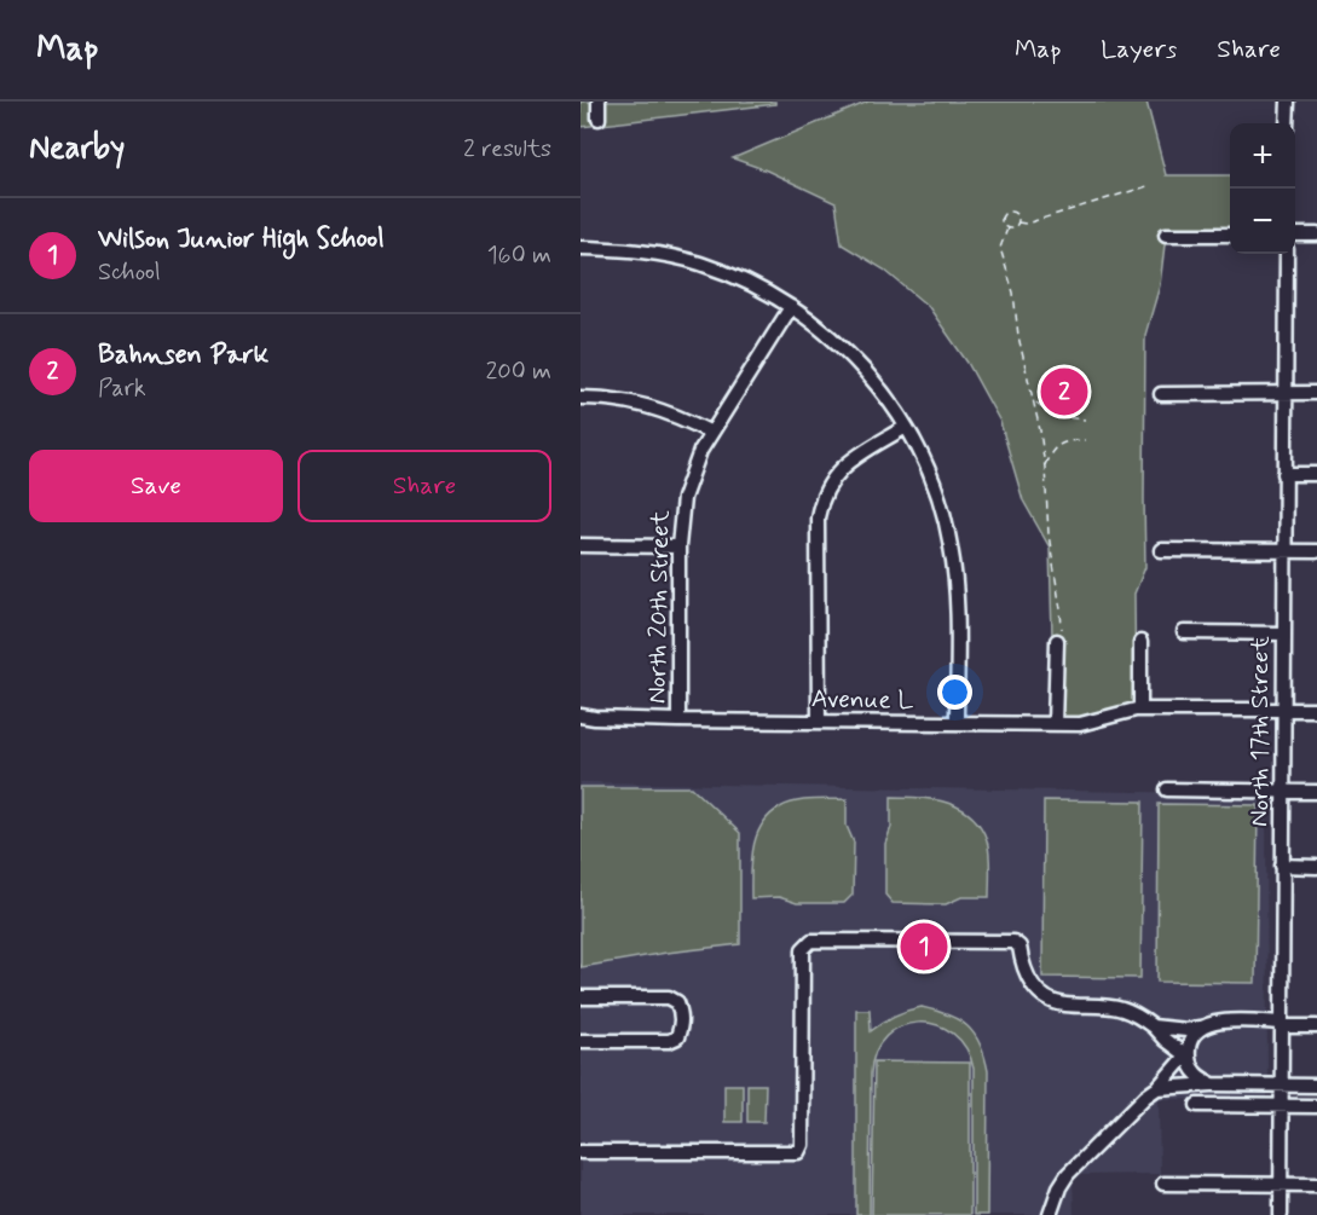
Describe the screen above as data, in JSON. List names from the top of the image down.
{
  "streets": {
    "street": ["North 20th Street", "Avenue L", "North 17th Street"]
  },
  "crossings": [
    ["North 20th Street", "Avenue L"],
    ["Avenue L", "North 17th Street"]
  ],
  "page": {
    "header": "Map",
    "nav": ["Map", "Layers", "Share"],
    "heading": ["Nearby", "2 results"],
    "map_buttons": ["+", "−"],
    "list": [
      {
        "mark": "1",
        "name": "Wilson Junior High School",
        "note": "School",
        "value": "160 m"
      },
      {
        "mark": "2",
        "name": "Bahnsen Park",
        "note": "Park",
        "value": "200 m"
      }
    ],
    "pins": ["2", "1"],
    "buttons": ["Save", "Share"]
  }
}
